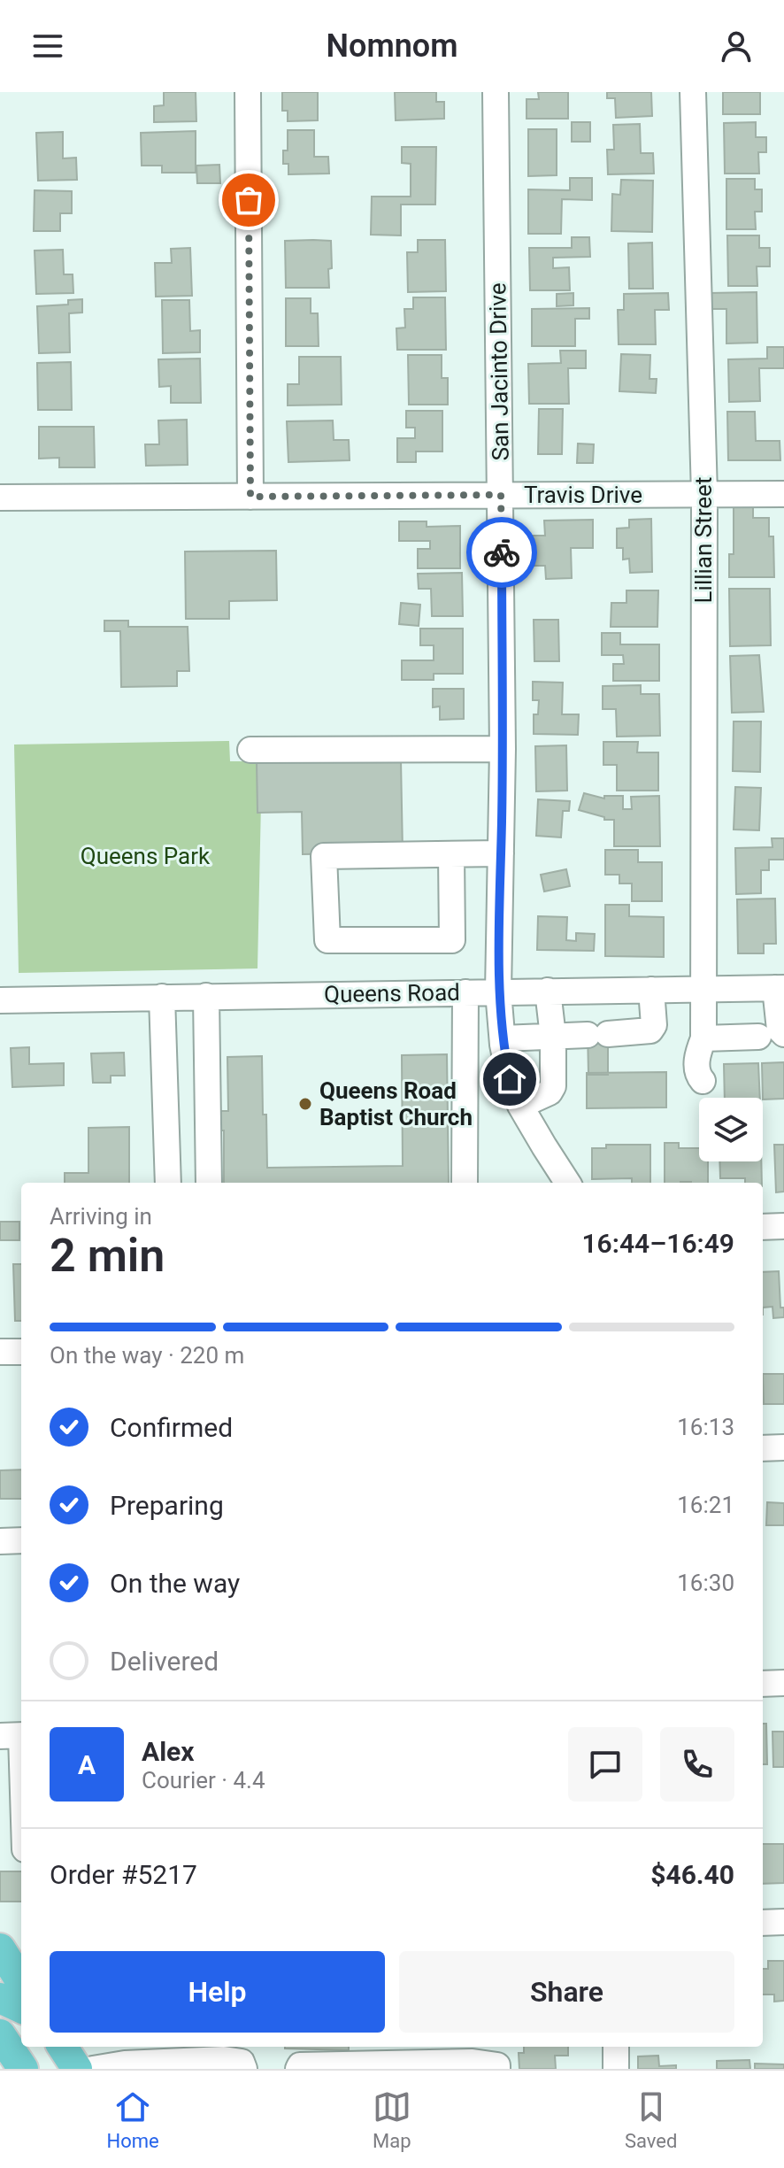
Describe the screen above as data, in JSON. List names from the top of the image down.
{
  "streets": {
    "street": [
      "San Jacinto Drive",
      "Travis Drive",
      "Lillian Street",
      "Queens Road"
    ]
  },
  "crossings": [
    ["San Jacinto Drive", "Travis Drive"],
    ["San Jacinto Drive", "Queens Road"],
    ["Travis Drive", "Lillian Street"],
    ["Lillian Street", "Queens Road"]
  ],
  "parks": ["Queens Park"],
  "places": ["Queens Road Baptist Church"],
  "page": {
    "header": "Nomnom",
    "heading": ["2 min", "Arriving in", "16:44–16:49"],
    "panel": [
      "Alex",
      "Courier · 4.4",
      "Order #5217",
      "$46.40"
    ],
    "bar": "On the way · 220 m",
    "list": [
      ["Confirmed", "16:13"],
      ["Preparing", "16:21"],
      ["On the way", "16:30"],
      "Delivered"
    ],
    "round": "A",
    "buttons": ["Help", "Share"],
    "tabs": ["Home", "Map", "Saved"]
  }
}
